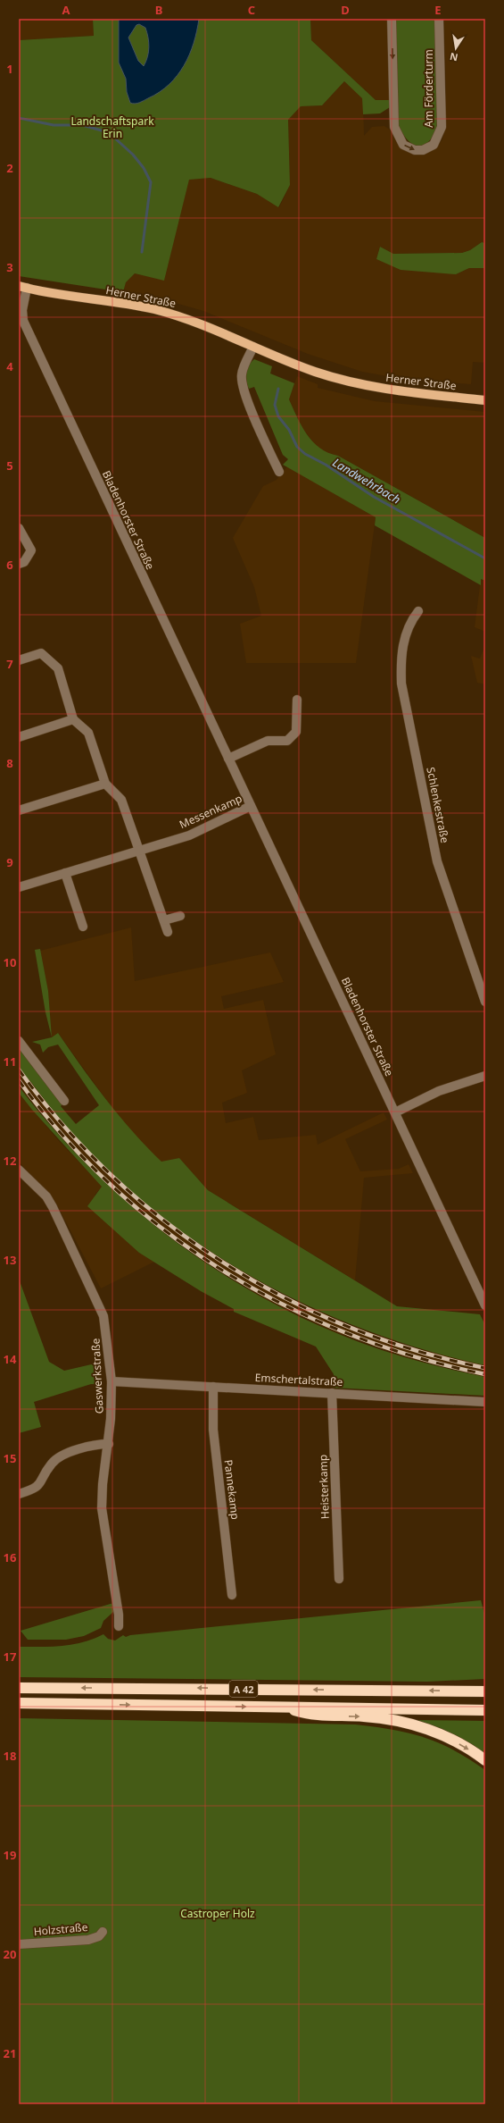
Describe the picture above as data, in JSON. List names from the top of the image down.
{
  "streets": {
    "highway": ["A 42"],
    "main road": ["Herner Straße"],
    "street": [
      "Am Förderturm",
      "Bladenhorster Straße",
      "Schlenkestraße",
      "Messenkamp",
      "Gaswerkstraße",
      "Emschertalstraße",
      "Heisterkamp",
      "Pannekamp",
      "Holzstraße"
    ]
  },
  "crossings": [
    ["Herner Straße", "Bladenhorster Straße"],
    ["Bladenhorster Straße", "Messenkamp"],
    ["Gaswerkstraße", "Emschertalstraße"],
    ["Emschertalstraße", "Heisterkamp"],
    ["Emschertalstraße", "Pannekamp"]
  ],
  "water": ["Landwehrbach"],
  "parks": ["Landschaftspark Erin", "Castroper Holz"],
  "north": "bottom",
  "grid": {
    "columns": [
      "A",
      "B",
      "C",
      "D",
      "E"
    ],
    "rows": [
      "1",
      "2",
      "3",
      "4",
      "5",
      "6",
      "7",
      "8",
      "9",
      "10",
      "11",
      "12",
      "13",
      "14",
      "15",
      "16",
      "17",
      "18",
      "19",
      "20",
      "21"
    ]
  }
}
